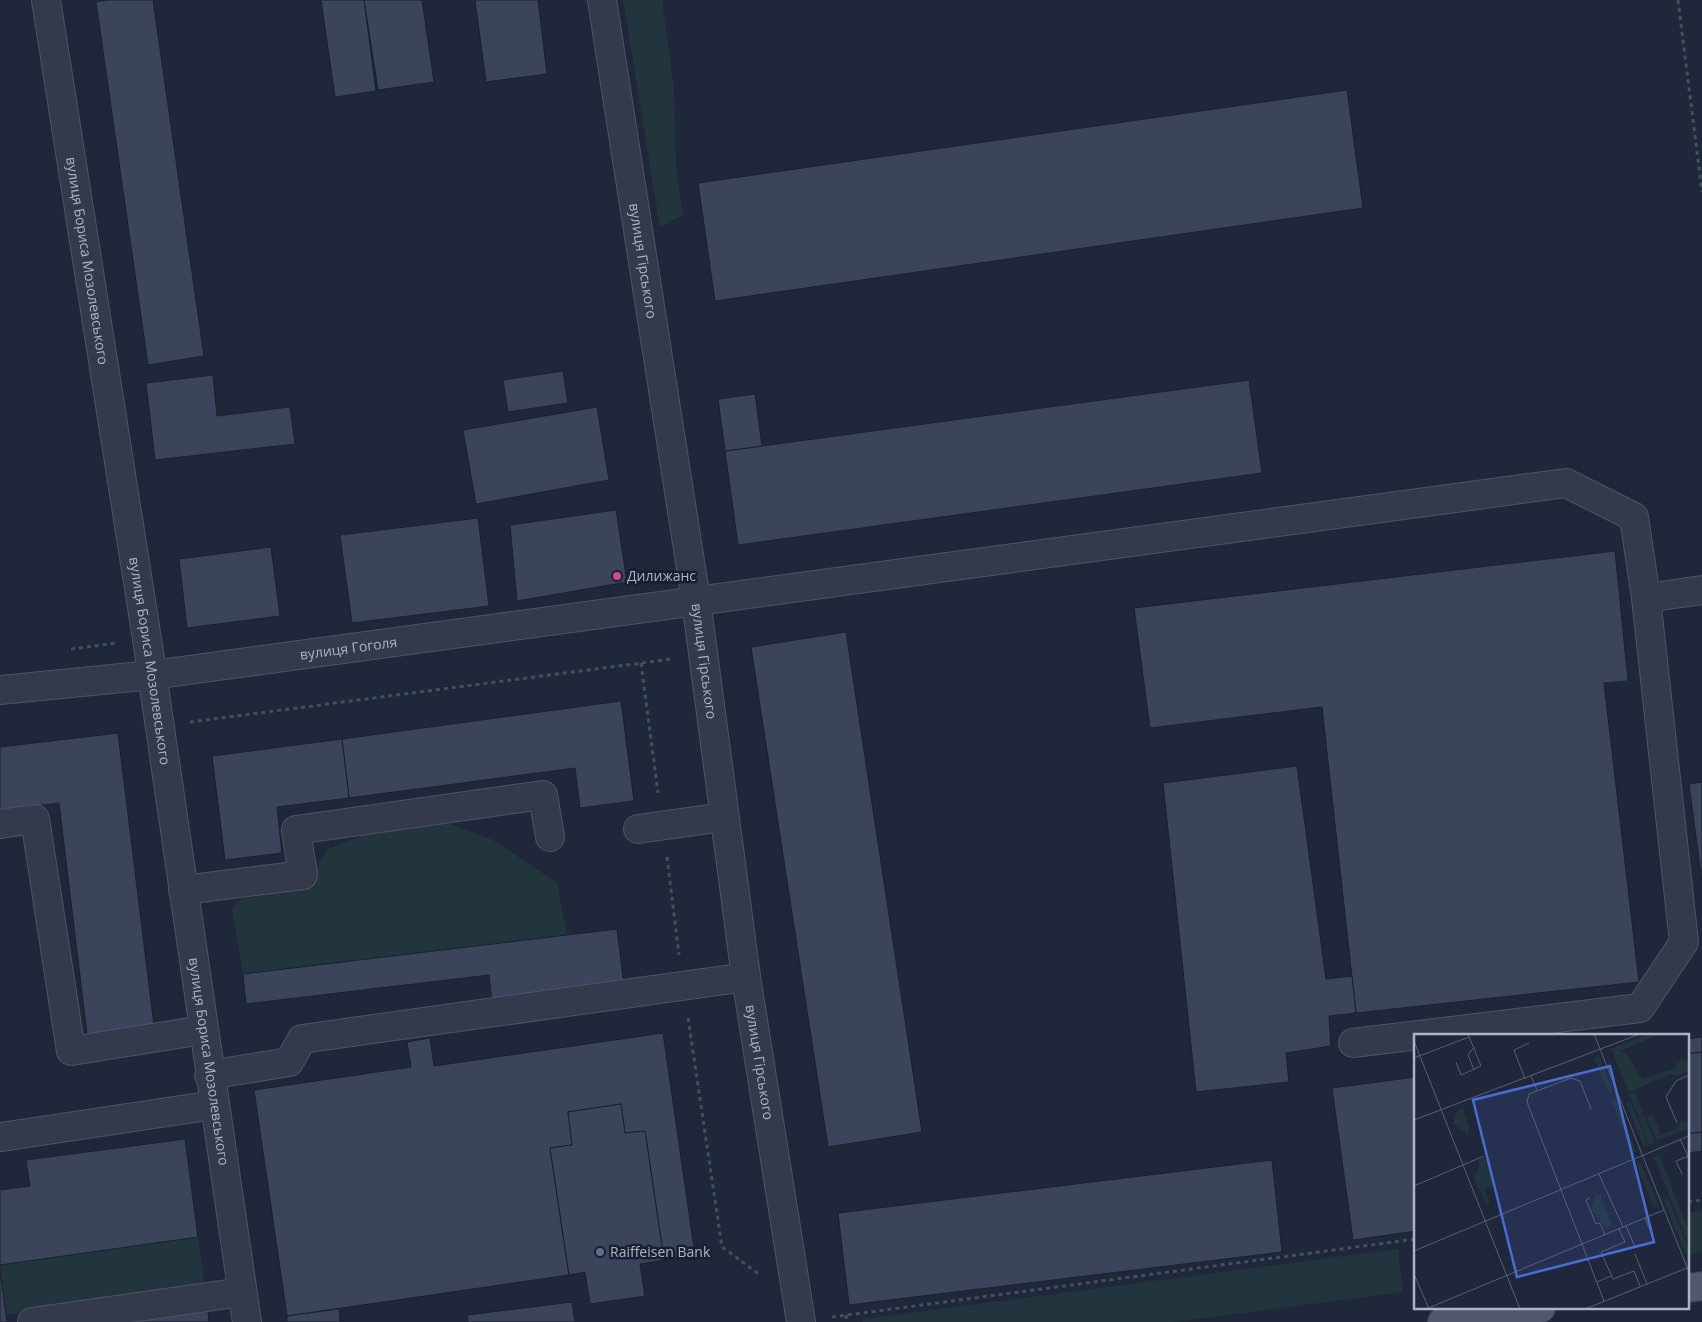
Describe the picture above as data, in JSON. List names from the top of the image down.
{
  "streets": {
    "street": ["вулиця Бориса Мозолевського", "вулиця Гірського", "вулиця Гоголя"]
  },
  "crossings": [
    ["вулиця Бориса Мозолевського", "вулиця Гоголя"],
    ["вулиця Гірського", "вулиця Гоголя"]
  ],
  "places": ["Дилижанс", "Raiffeisen Bank"]
}
